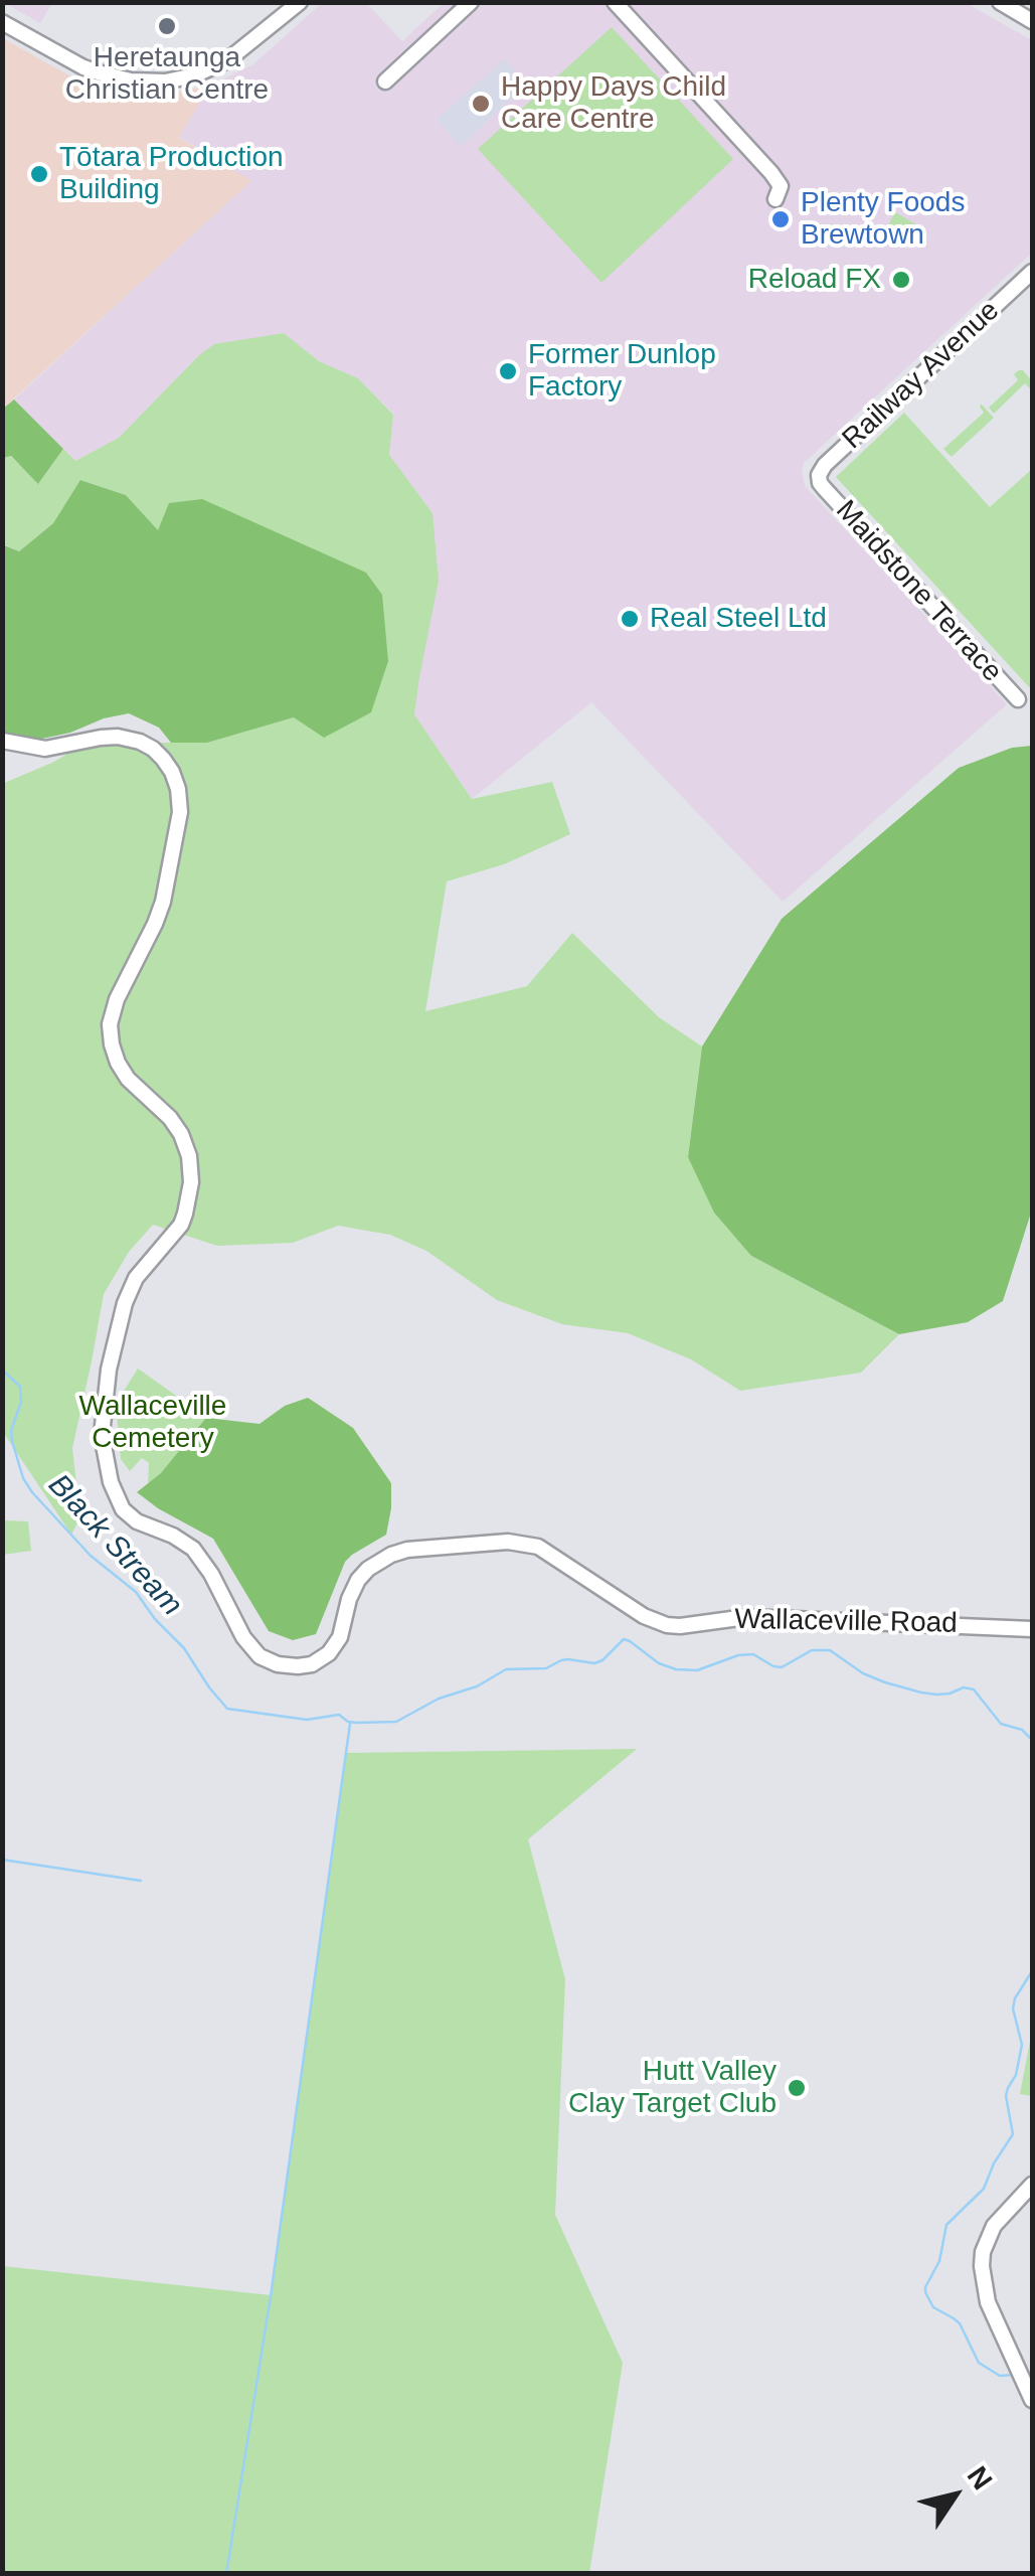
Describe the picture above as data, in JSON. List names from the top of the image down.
{
  "streets": {
    "street": ["Railway Avenue", "Maidstone Terrace", "Wallaceville Road"]
  },
  "crossings": [
    ["Railway Avenue", "Maidstone Terrace"]
  ],
  "water": ["Black Stream"],
  "parks": ["Wallaceville Cemetery"],
  "places": [
    "Heretaunga Christian Centre",
    "Happy Days Child Care Centre",
    "Tōtara Production Building",
    "Plenty Foods Brewtown",
    "Reload FX",
    "Former Dunlop Factory",
    "Real Steel Ltd",
    "Hutt Valley Clay Target Club"
  ],
  "north": "top right"
}
